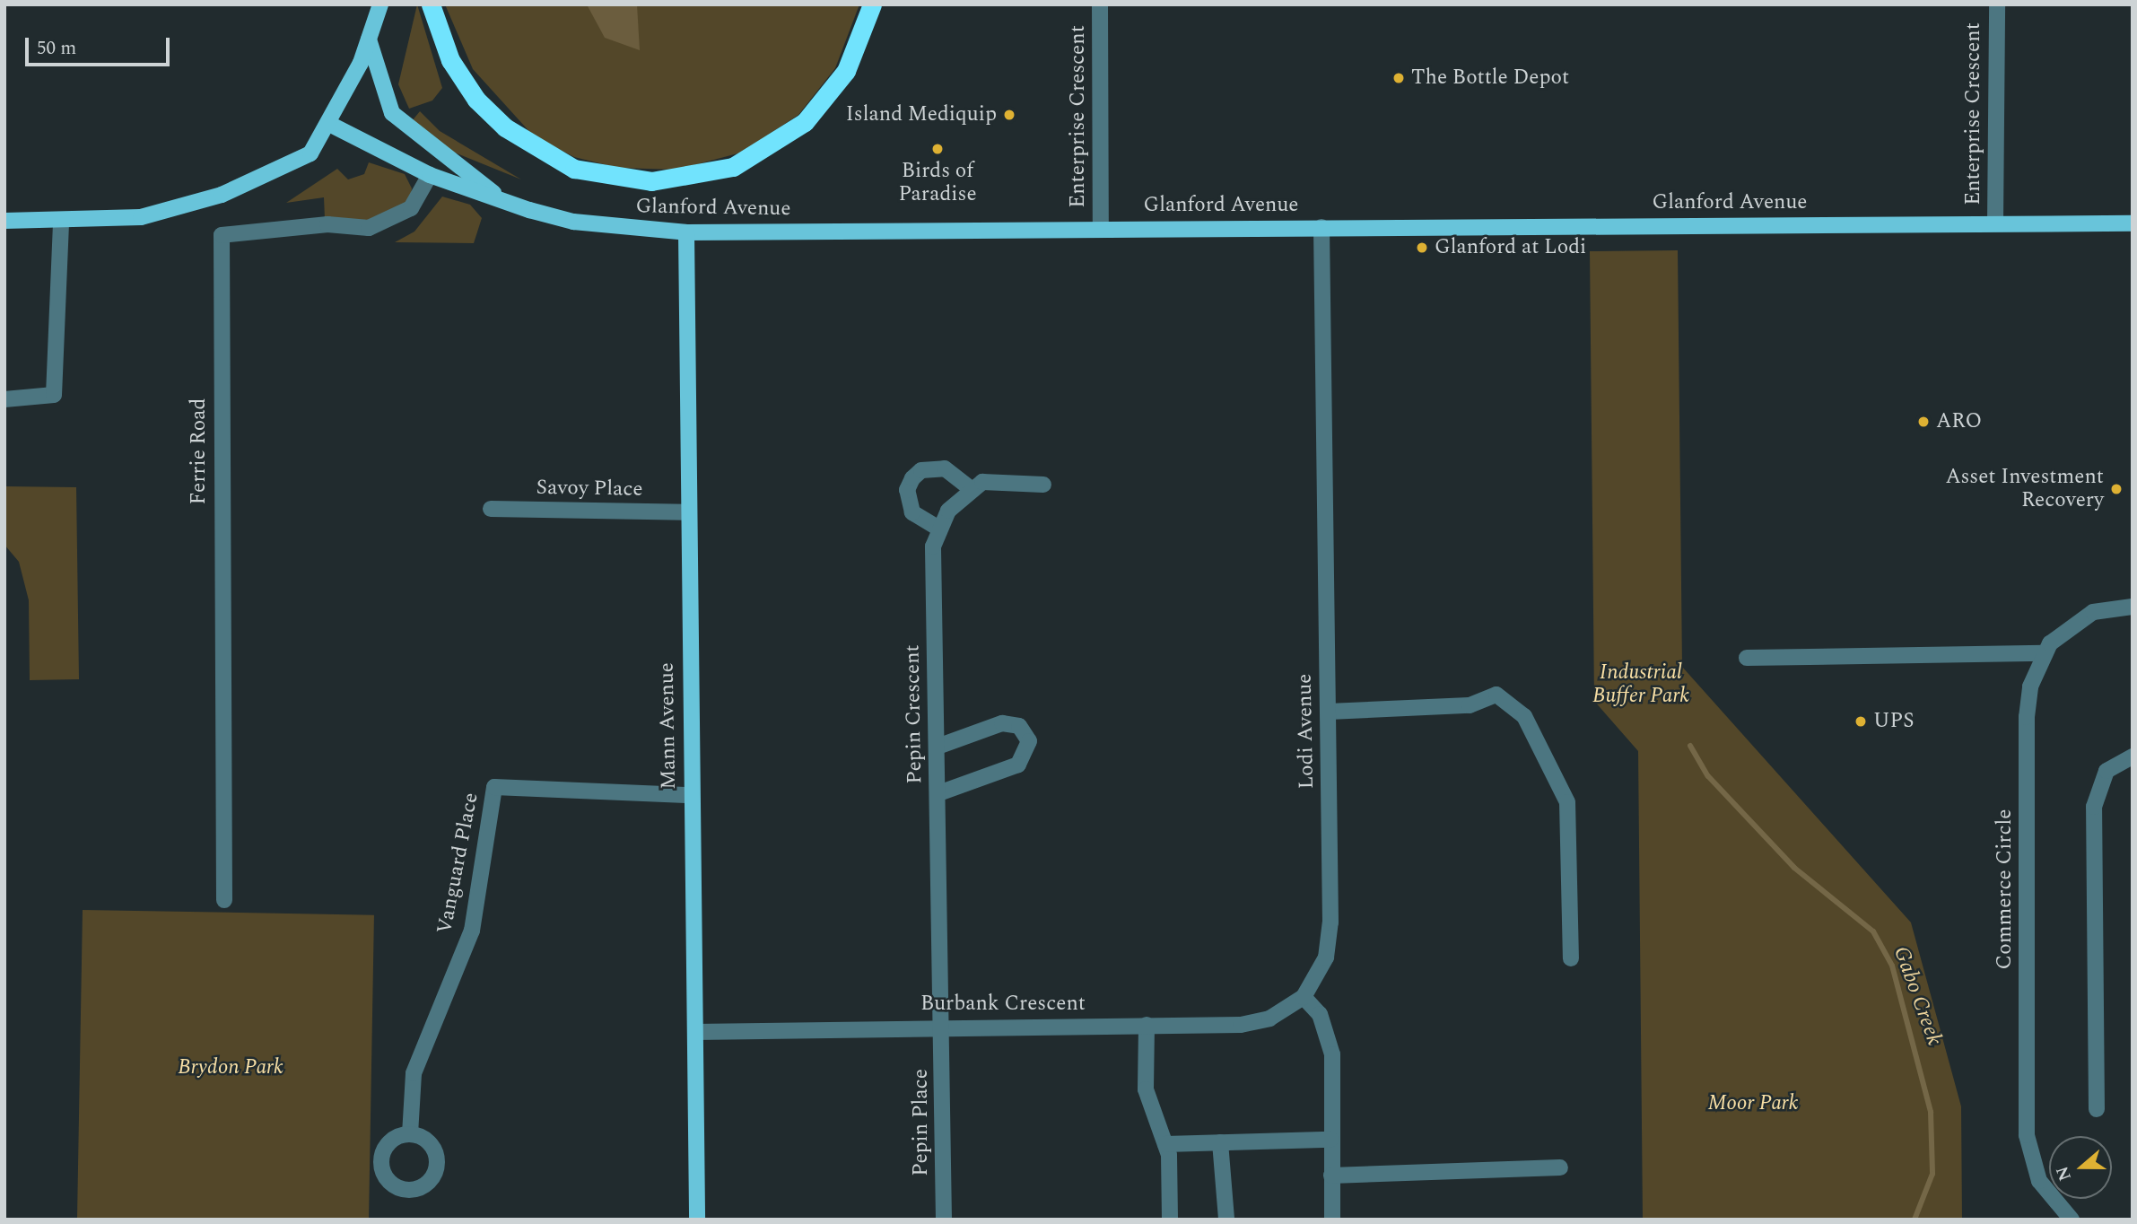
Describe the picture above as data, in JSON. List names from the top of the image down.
{
  "streets": {
    "main road": ["Glanford Avenue", "Mann Avenue"],
    "street": [
      "Enterprise Crescent",
      "Ferrie Road",
      "Savoy Place",
      "Pepin Crescent",
      "Lodi Avenue",
      "Vanguard Place",
      "Commerce Circle",
      "Burbank Crescent",
      "Pepin Place"
    ]
  },
  "crossings": [
    ["Enterprise Crescent", "Glanford Avenue"],
    ["Glanford Avenue", "Ferrie Road"],
    ["Glanford Avenue", "Mann Avenue"],
    ["Glanford Avenue", "Lodi Avenue"],
    ["Savoy Place", "Mann Avenue"],
    ["Pepin Crescent", "Burbank Crescent"],
    ["Pepin Crescent", "Pepin Place"],
    ["Mann Avenue", "Vanguard Place"],
    ["Mann Avenue", "Burbank Crescent"],
    ["Lodi Avenue", "Burbank Crescent"],
    ["Burbank Crescent", "Pepin Place"]
  ],
  "water": ["Gabo Creek"],
  "parks": ["Industrial Buffer Park", "Brydon Park", "Moor Park"],
  "places": [
    "The Bottle Depot",
    "Island Mediquip",
    "Birds of Paradise",
    "Glanford at Lodi",
    "ARO",
    "Asset Investment Recovery",
    "UPS"
  ],
  "scale_bar": "50 m",
  "north": "left"
}
